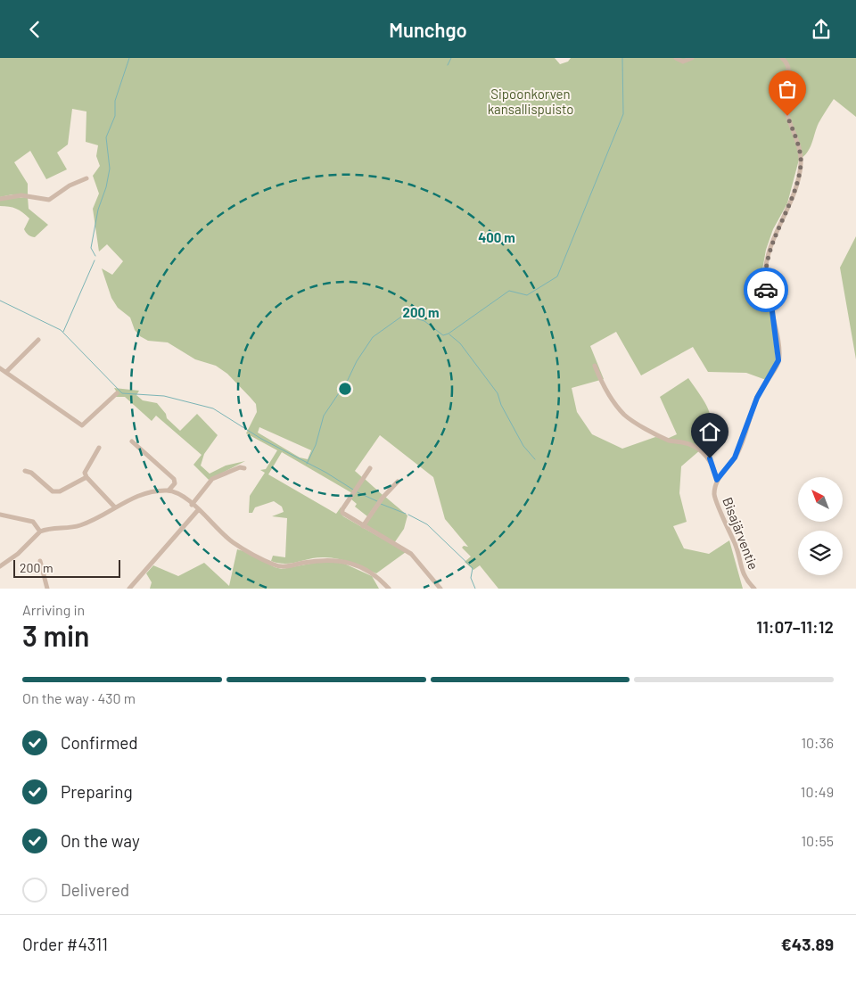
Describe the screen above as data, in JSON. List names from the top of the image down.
{
  "streets": {
    "street": ["Bisajärventie"]
  },
  "parks": ["Sipoonkorven kansallispuisto"],
  "scale_bar": "200 m",
  "north": "top left",
  "page": {
    "header": "Munchgo",
    "scale": "200 m",
    "heading": ["3 min", "Arriving in", "11:07–11:12"],
    "panel": ["Order #4311", "€43.89"],
    "bar": "On the way · 430 m",
    "list": [
      ["Confirmed", "10:36"],
      ["Preparing", "10:49"],
      ["On the way", "10:55"],
      "Delivered"
    ]
  },
  "rings": ["400 m", "200 m"]
}
